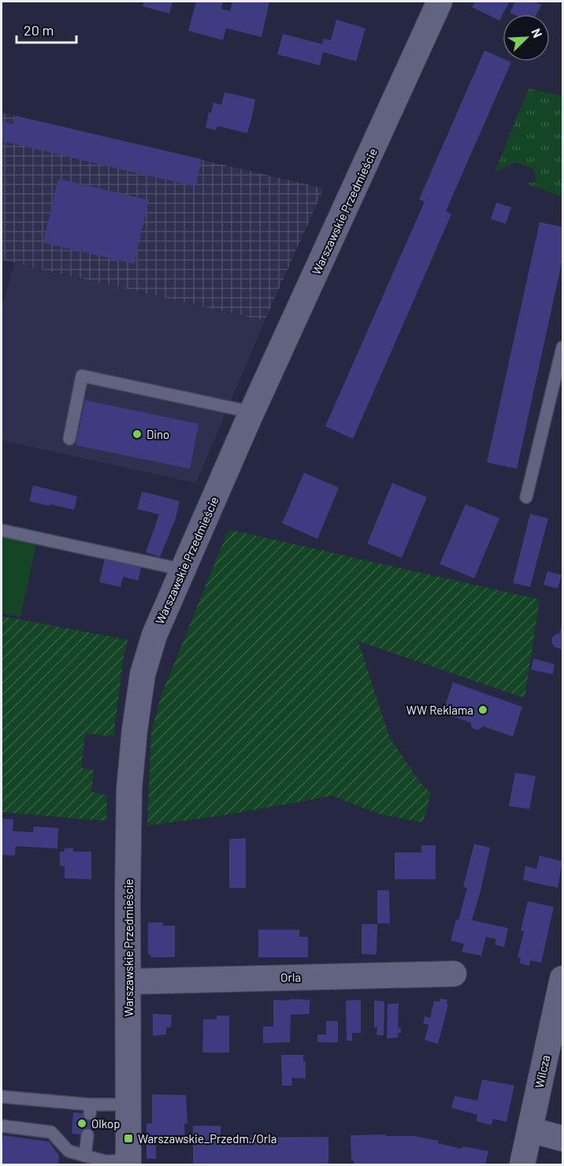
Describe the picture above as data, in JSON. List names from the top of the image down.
{
  "streets": {
    "street": ["Warszawskie Przedmieście", "Orla", "Wilcza"]
  },
  "crossings": [
    ["Warszawskie Przedmieście", "Orla"]
  ],
  "places": {
    "other": ["Dino", "WW Reklama", "Olkop"],
    "transit": ["Warszawskie_Przedm./Orla"]
  },
  "scale_bar": "20 m",
  "north": "top right"
}
